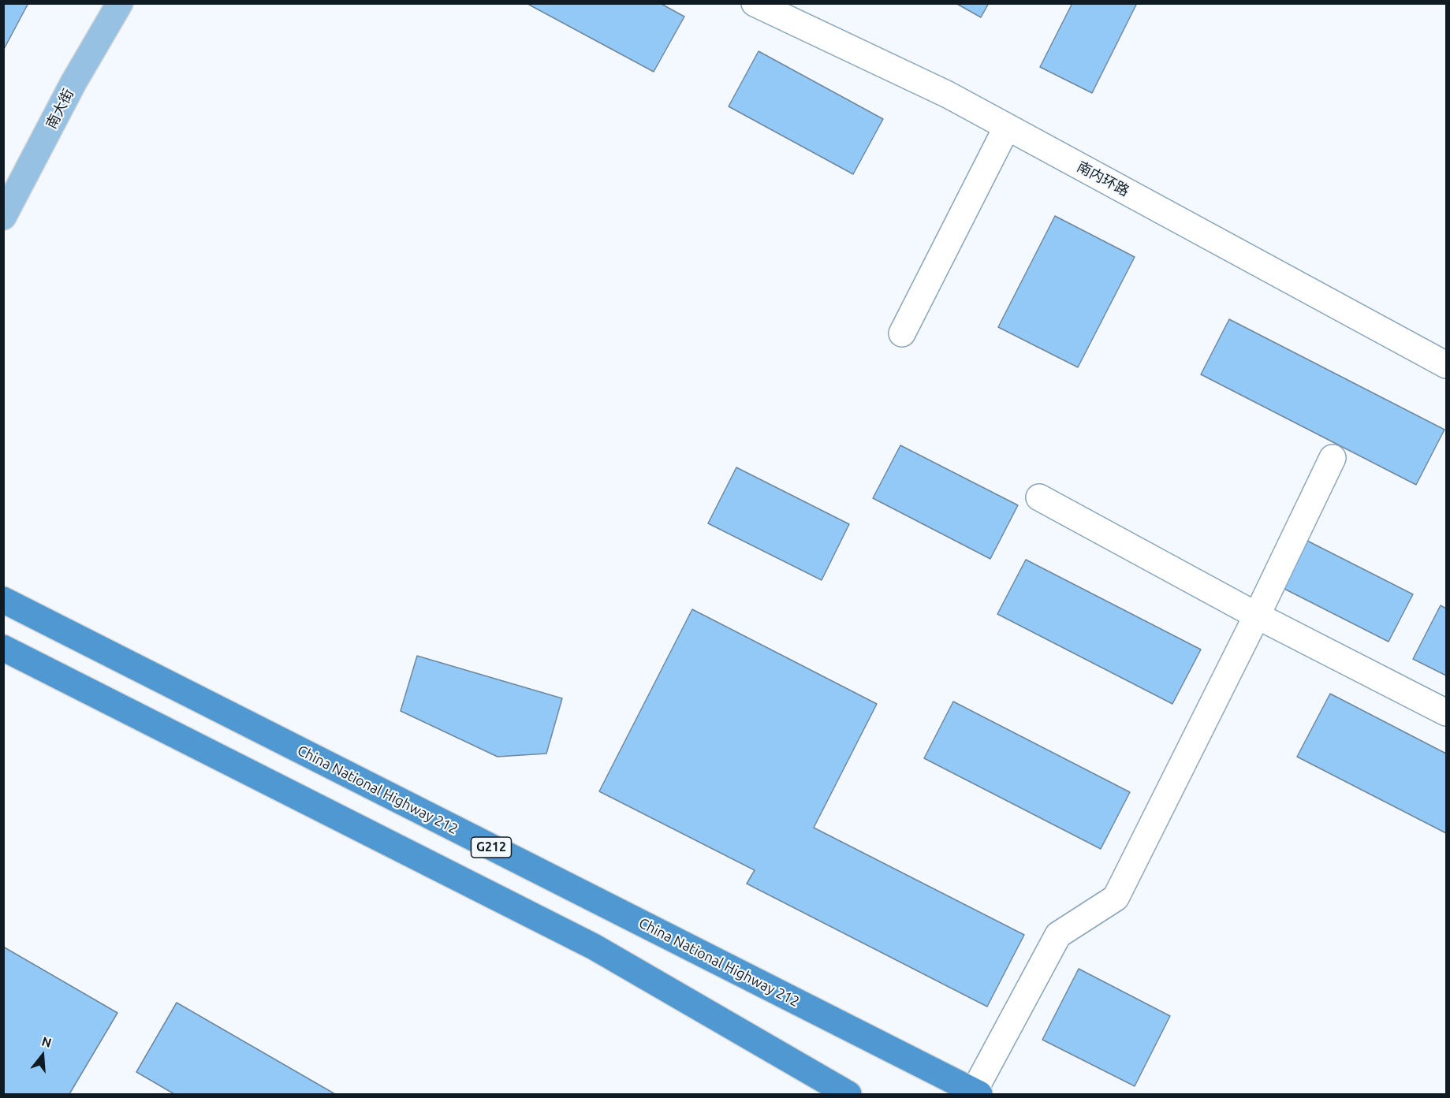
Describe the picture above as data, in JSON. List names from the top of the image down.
{
  "streets": {
    "highway": ["China National Highway 212", "G212"],
    "main road": ["南大街"],
    "street": ["南内环路"]
  },
  "north": "top"
}
